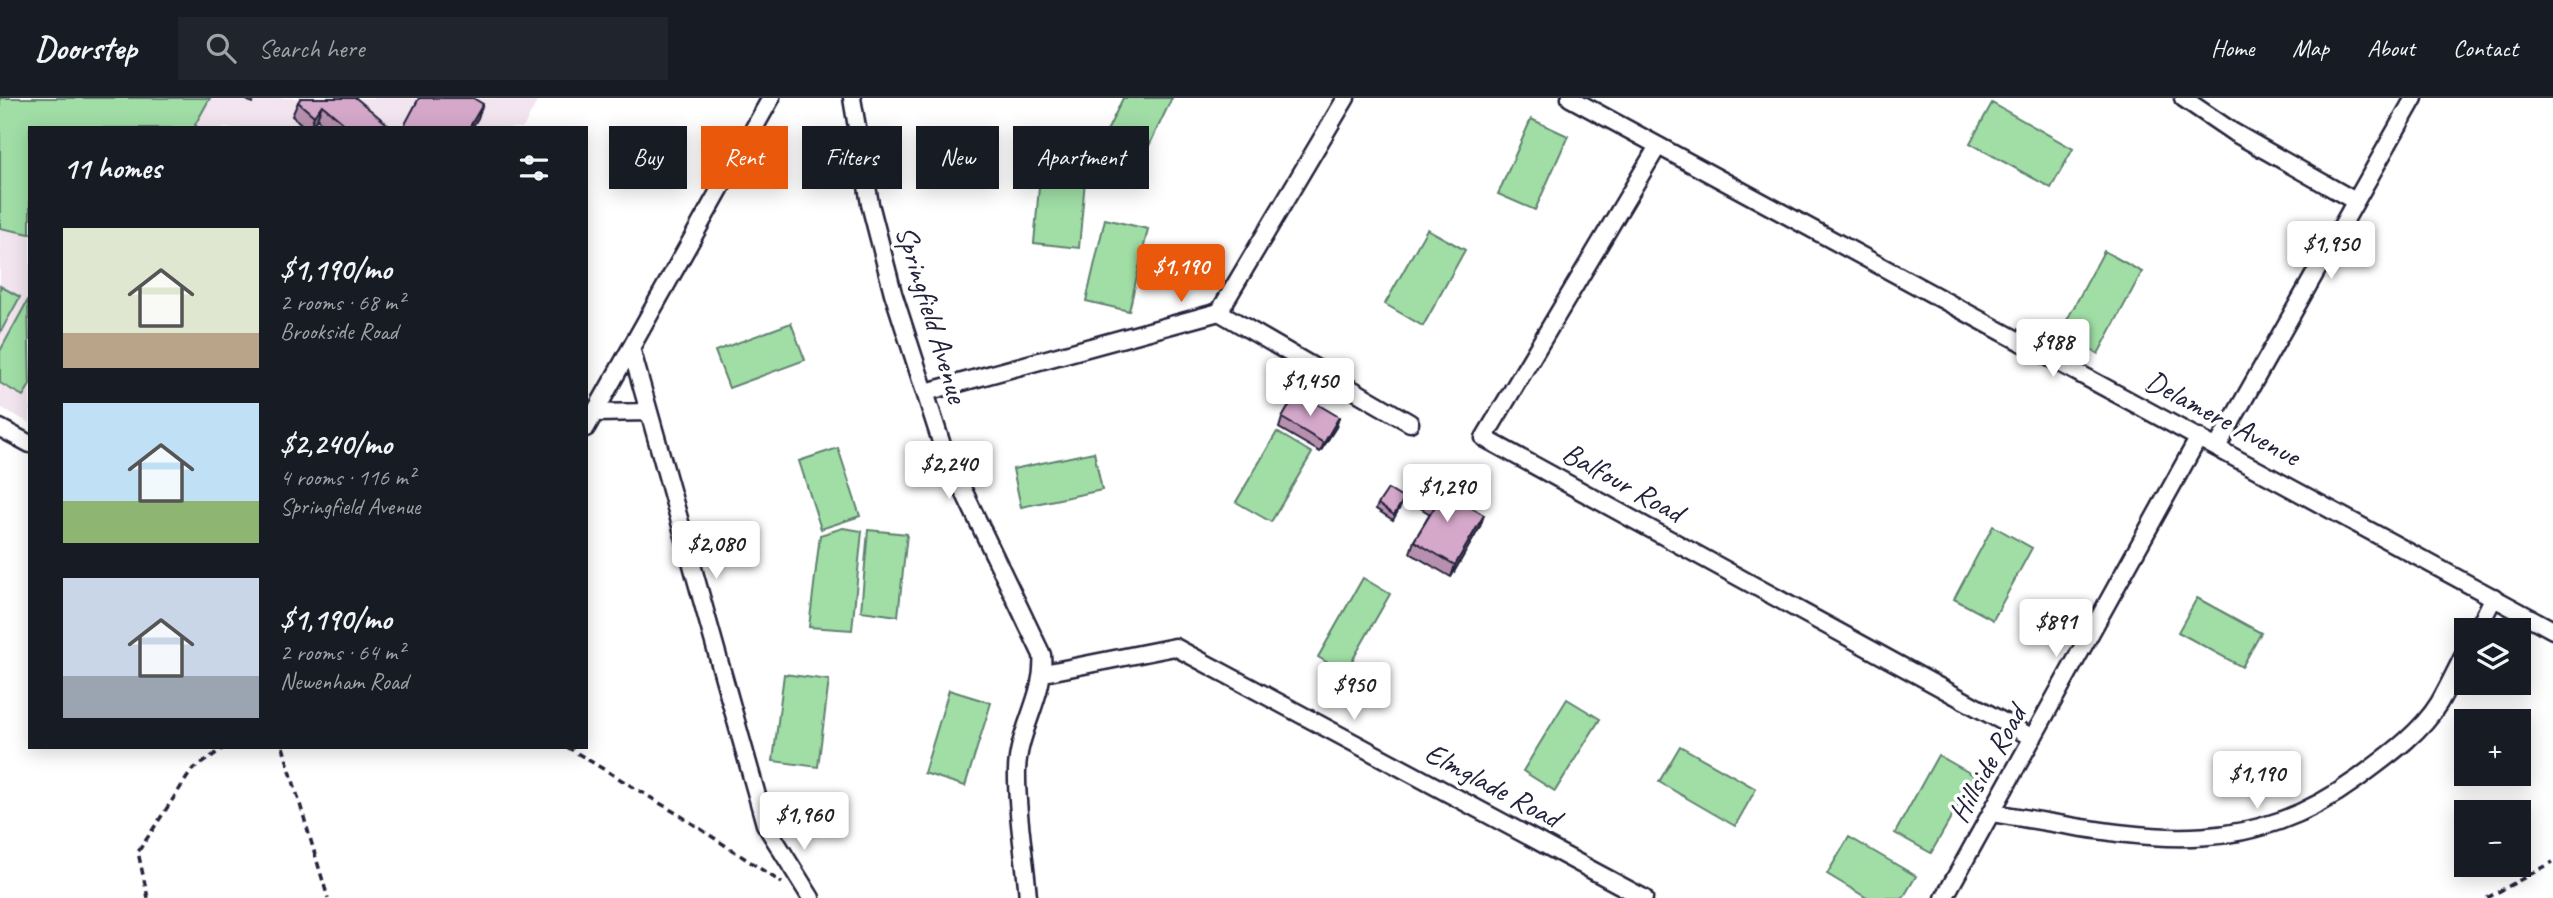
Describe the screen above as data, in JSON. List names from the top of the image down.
{
  "streets": {
    "street": [
      "Springfield Avenue",
      "Delamere Avenue",
      "Balfour Road",
      "Hillside Road",
      "Elmglade Road"
    ]
  },
  "crossings": [
    ["Springfield Avenue", "Elmglade Road"],
    ["Delamere Avenue", "Balfour Road"],
    ["Delamere Avenue", "Hillside Road"],
    ["Balfour Road", "Hillside Road"]
  ],
  "page": {
    "header": "Doorstep",
    "search": "Search here",
    "nav": [
      "Home",
      "Map",
      "About",
      "Contact"
    ],
    "chip": [
      "Buy",
      "Rent",
      "Filters",
      "New",
      "Apartment"
    ],
    "heading": "11 homes",
    "list": [
      {
        "name": "$1,190/mo",
        "note": "2 rooms · 68 m² · Brookside Road"
      },
      {
        "name": "$2,240/mo",
        "note": "4 rooms · 116 m² · Springfield Avenue"
      },
      {
        "name": "$1,190/mo",
        "note": "2 rooms · 64 m² · Newenham Road"
      }
    ],
    "price": [
      "$1,950",
      "$1,190",
      "$988",
      "$1,450",
      "$2,240",
      "$1,290",
      "$2,080",
      "$891",
      "$950",
      "$1,190",
      "$1,960"
    ],
    "map_buttons": ["+", "−"]
  }
}
